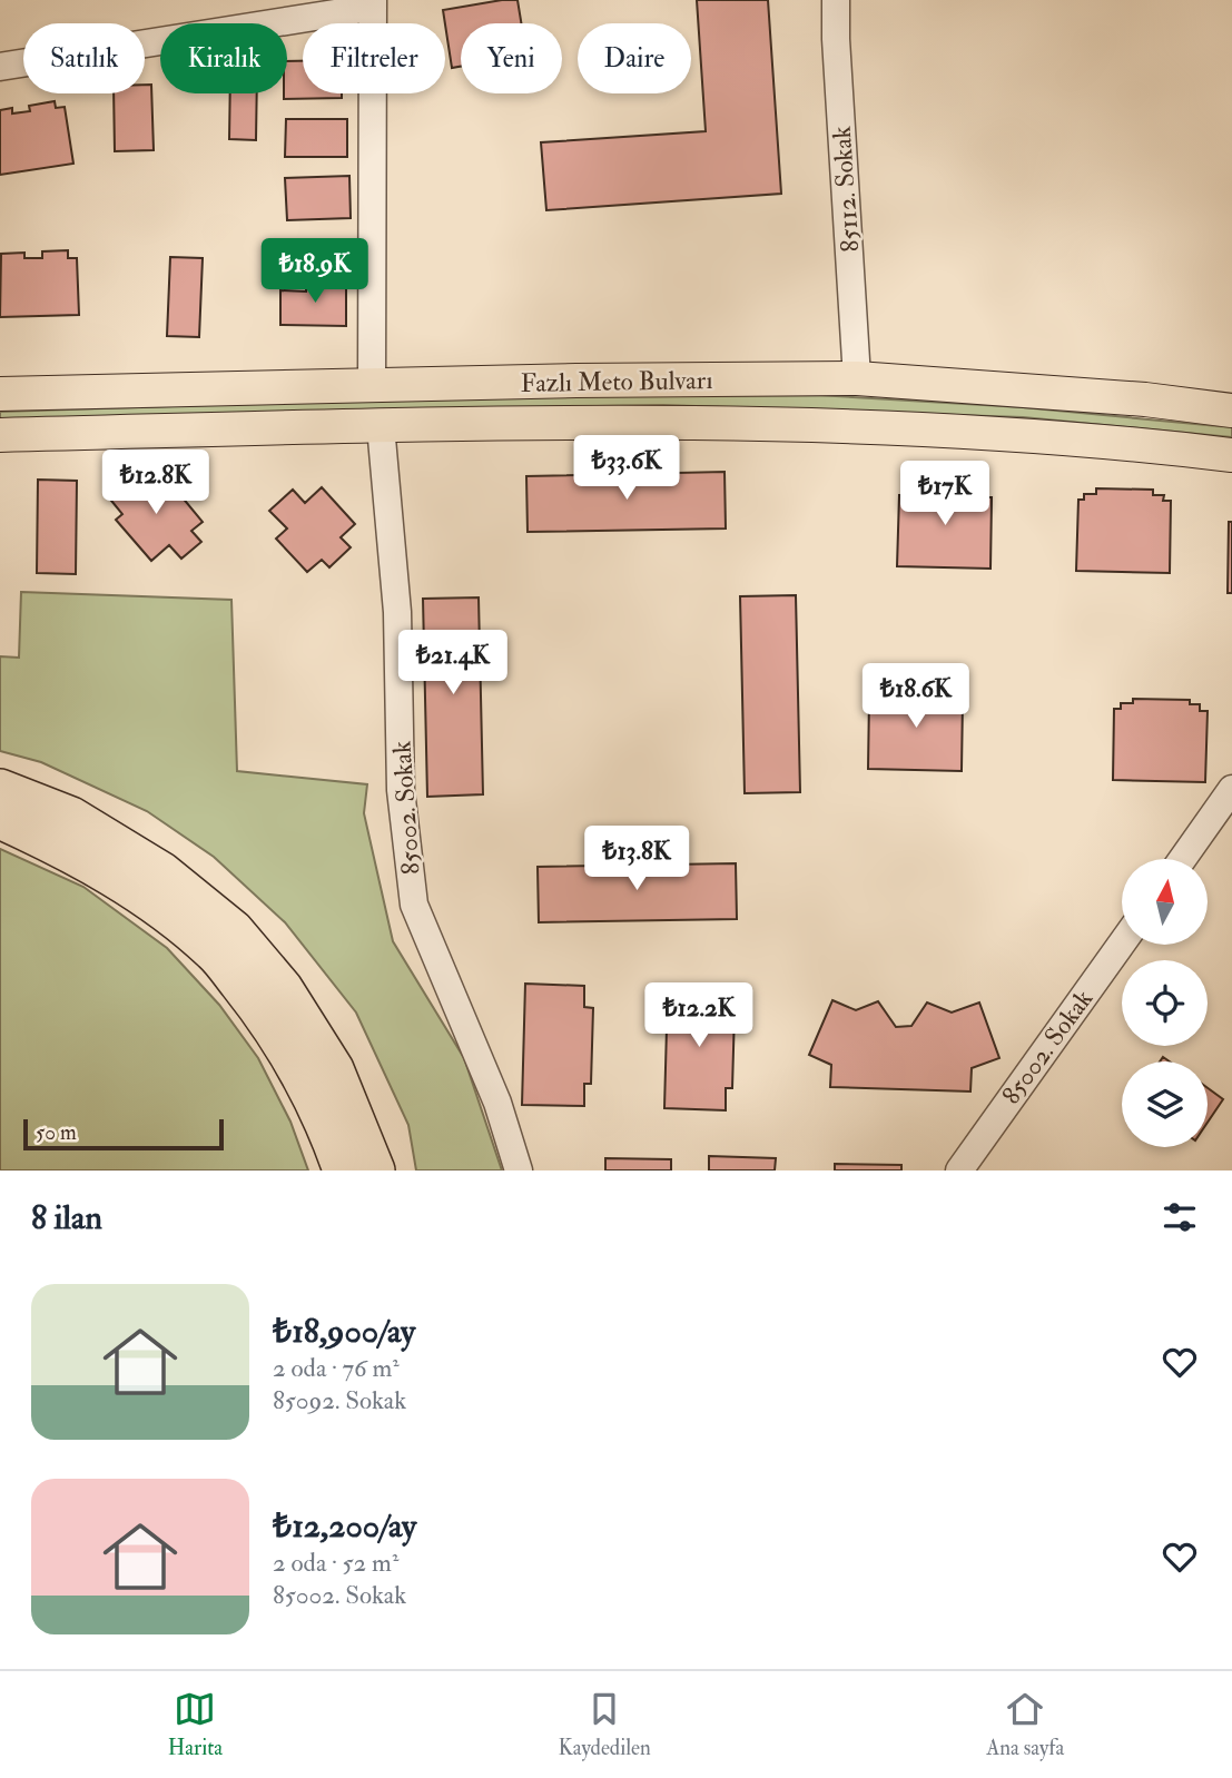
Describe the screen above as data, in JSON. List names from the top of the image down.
{
  "streets": {
    "main road": ["Fazlı Meto Bulvarı"],
    "street": ["85112. Sokak", "85002. Sokak"]
  },
  "crossings": [
    ["85112. Sokak", "Fazlı Meto Bulvarı"],
    ["Fazlı Meto Bulvarı", "85002. Sokak"]
  ],
  "scale_bar": "50 m",
  "north": "top",
  "page": {
    "chip": [
      "Satılık",
      "Kiralık",
      "Filtreler",
      "Yeni",
      "Daire"
    ],
    "price": [
      "₺18.9K",
      "₺33.6K",
      "₺12.8K",
      "₺17K",
      "₺21.4K",
      "₺18.6K",
      "₺13.8K",
      "₺12.2K"
    ],
    "scale": "50 m",
    "heading": "8 ilan",
    "list": [
      {
        "name": "₺18,900/ay",
        "note": "2 oda · 76 m² · 85092. Sokak"
      },
      {
        "name": "₺12,200/ay",
        "note": "2 oda · 52 m² · 85002. Sokak"
      }
    ],
    "tabs": ["Harita", "Kaydedilen", "Ana sayfa"]
  }
}
